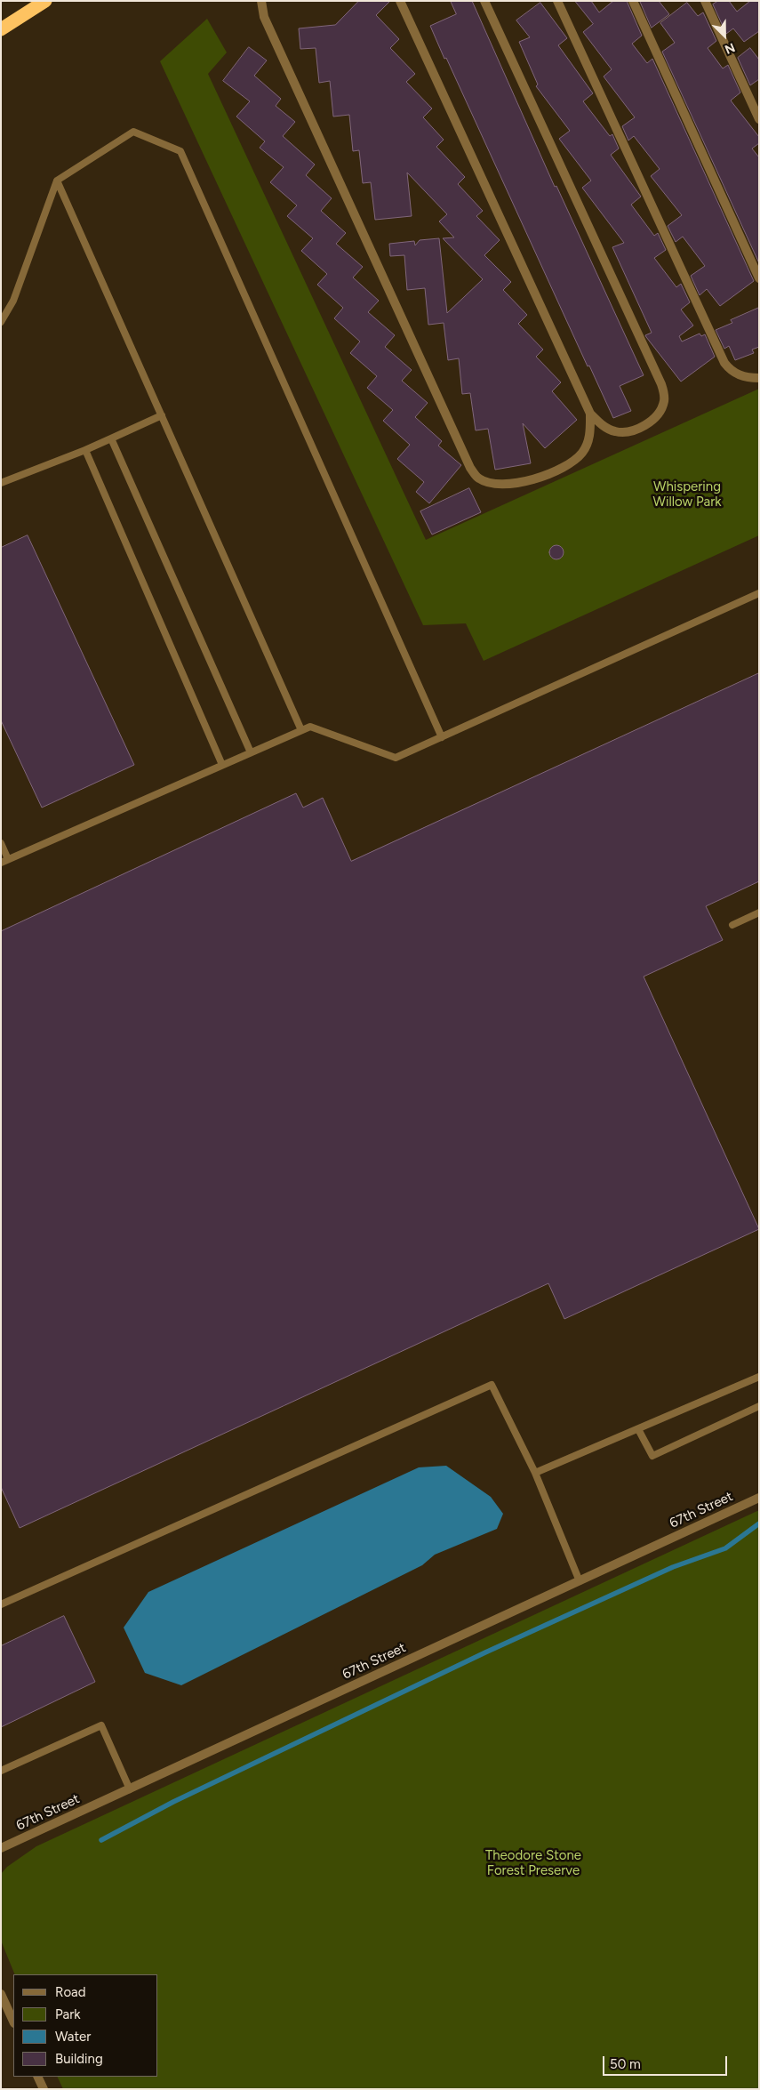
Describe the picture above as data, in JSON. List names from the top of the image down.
{
  "streets": {
    "street": ["67th Street"]
  },
  "parks": ["Whispering Willow Park", "Theodore Stone Forest Preserve"],
  "legend": [
    "Road",
    "Park",
    "Water",
    "Building"
  ],
  "scale_bar": "50 m",
  "north": "bottom right"
}
